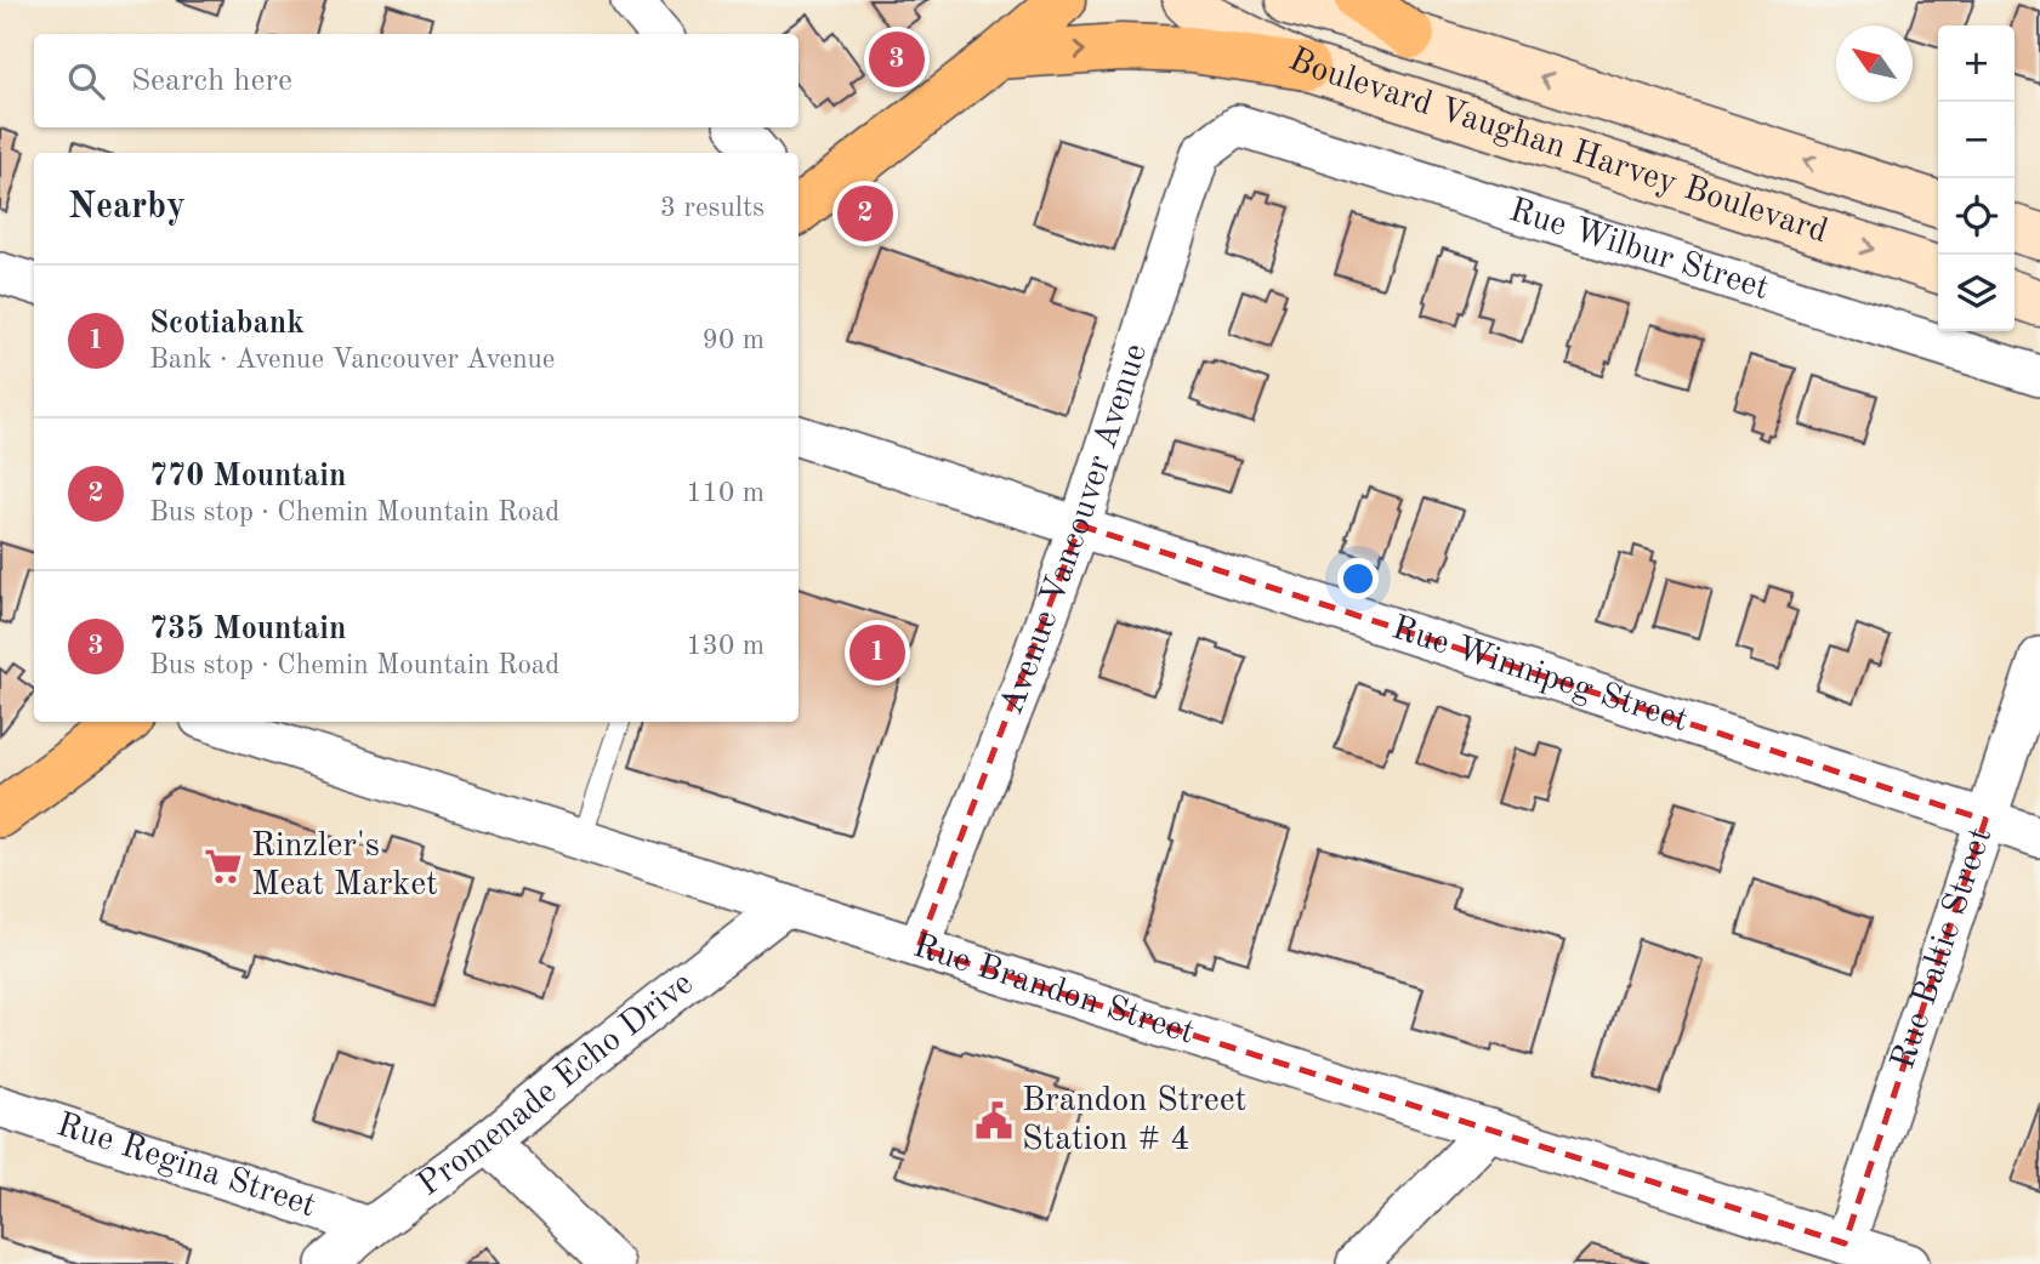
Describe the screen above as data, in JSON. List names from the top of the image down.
{
  "streets": {
    "main road": ["Boulevard Vaughan Harvey Boulevard"],
    "street": [
      "Rue Wilbur Street",
      "Avenue Vancouver Avenue",
      "Rue Winnipeg Street",
      "Rue Baltic Street",
      "Rue Brandon Street",
      "Promenade Echo Drive",
      "Rue Regina Street"
    ]
  },
  "crossings": [
    ["Rue Wilbur Street", "Avenue Vancouver Avenue"],
    ["Avenue Vancouver Avenue", "Rue Winnipeg Street"],
    ["Avenue Vancouver Avenue", "Rue Brandon Street"],
    ["Rue Winnipeg Street", "Rue Baltic Street"],
    ["Rue Baltic Street", "Rue Brandon Street"],
    ["Rue Brandon Street", "Promenade Echo Drive"],
    ["Promenade Echo Drive", "Rue Regina Street"]
  ],
  "places": {
    "supermarket": ["Rinzler's Meat Market"],
    "public building": ["Brandon Street Station # 4"]
  },
  "north": "top left",
  "page": {
    "map_buttons": ["+", "−"],
    "pins": ["3", "2", "1"],
    "search": "Search here",
    "heading": ["Nearby", "3 results"],
    "list": [
      {
        "mark": "1",
        "name": "Scotiabank",
        "note": "Bank · Avenue Vancouver Avenue",
        "value": "90 m"
      },
      {
        "mark": "2",
        "name": "770 Mountain",
        "note": "Bus stop · Chemin Mountain Road",
        "value": "110 m"
      },
      {
        "mark": "3",
        "name": "735 Mountain",
        "note": "Bus stop · Chemin Mountain Road",
        "value": "130 m"
      }
    ]
  }
}
